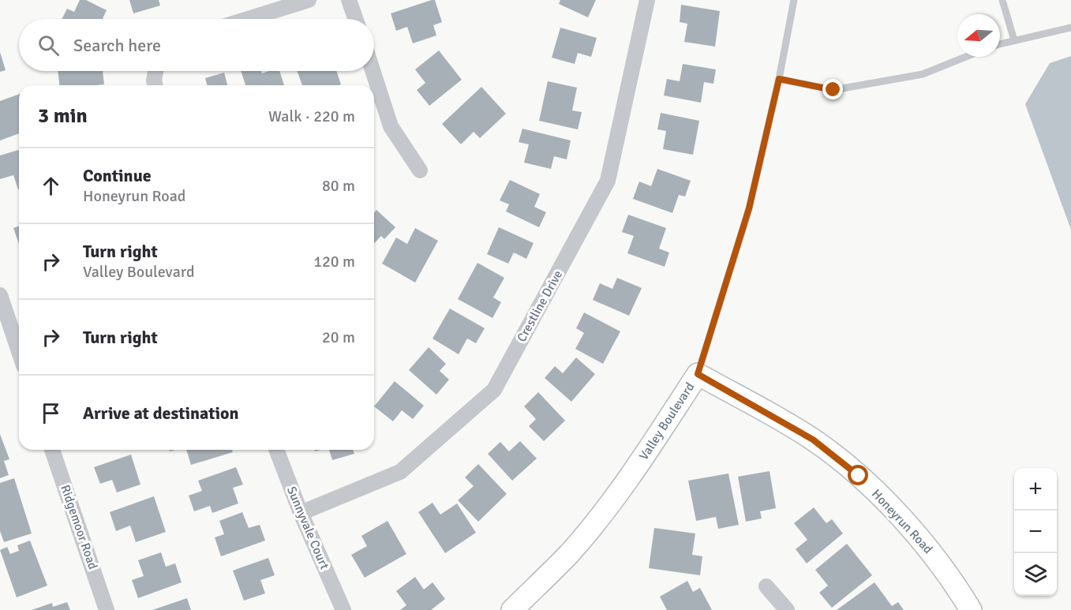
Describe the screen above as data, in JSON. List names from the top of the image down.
{
  "streets": {
    "street": [
      "Crestline Drive",
      "Valley Boulevard",
      "Honeyrun Road",
      "Ridgemoor Road",
      "Sunnyvale Court"
    ]
  },
  "crossings": [
    ["Crestline Drive", "Sunnyvale Court"],
    ["Valley Boulevard", "Honeyrun Road"]
  ],
  "north": "left",
  "page": {
    "search": "Search here",
    "heading": ["3 min", "Walk · 220 m"],
    "list": [
      ["Continue", "Honeyrun Road", "80 m"],
      ["Turn right", "Valley Boulevard", "120 m"],
      ["Turn right", "20 m"],
      "Arrive at destination"
    ],
    "map_buttons": ["+", "−"]
  }
}
